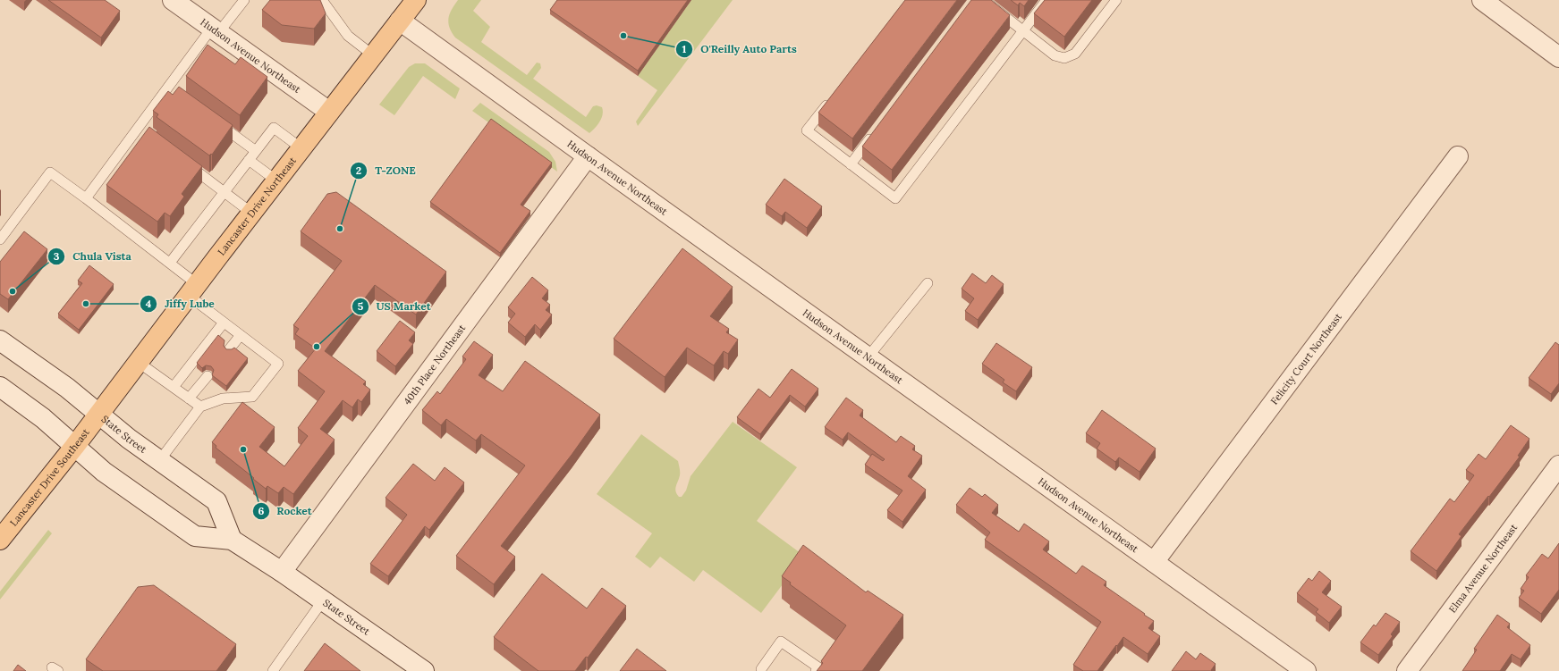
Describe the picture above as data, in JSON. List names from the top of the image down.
{
  "streets": {
    "main road": ["Lancaster Drive Northeast", "Lancaster Drive Southeast"],
    "street": [
      "Hudson Avenue Northeast",
      "Felicity Court Northeast",
      "40th Place Northeast",
      "State Street",
      "Elma Avenue Northeast"
    ]
  },
  "crossings": [
    ["Hudson Avenue Northeast", "Lancaster Drive Northeast"],
    ["Hudson Avenue Northeast", "Felicity Court Northeast"],
    ["Hudson Avenue Northeast", "40th Place Northeast"],
    ["Lancaster Drive Northeast", "State Street"],
    ["Lancaster Drive Northeast", "Lancaster Drive Southeast"],
    ["40th Place Northeast", "State Street"],
    ["State Street", "Lancaster Drive Southeast"]
  ],
  "places": [
    "O'Reilly Auto Parts",
    "T-ZONE",
    "Chula Vista",
    "Jiffy Lube",
    "US Market",
    "Rocket"
  ]
}
